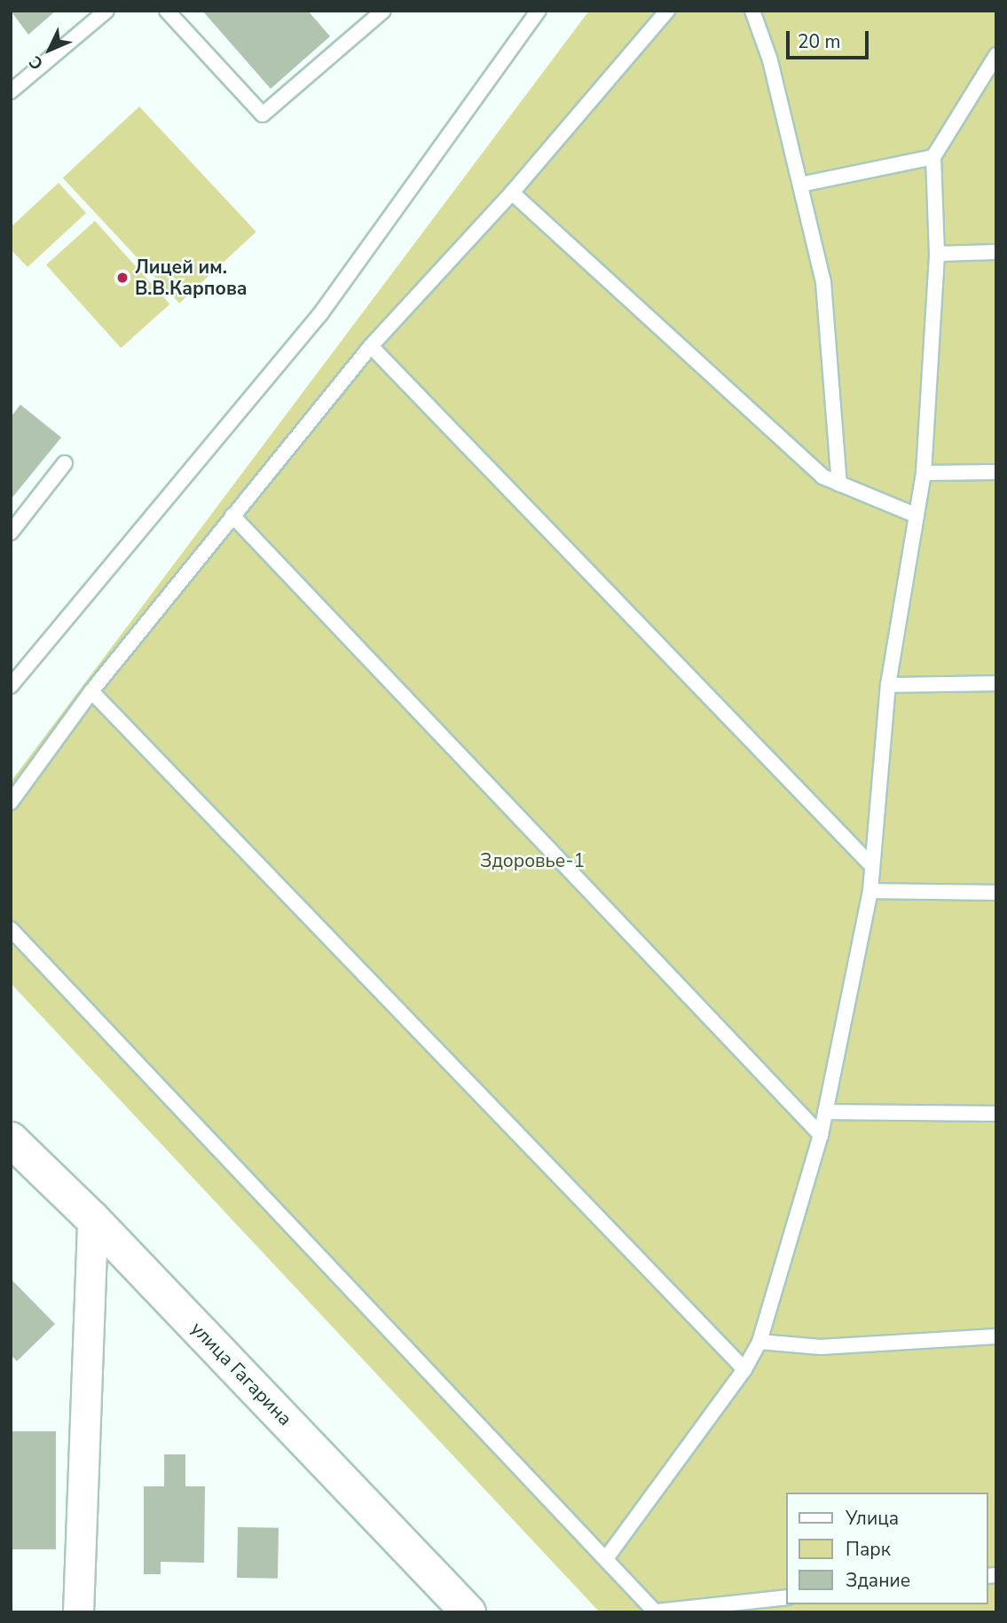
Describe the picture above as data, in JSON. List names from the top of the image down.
{
  "streets": {
    "street": ["улица Гагарина"]
  },
  "parks": ["Здоровье-1"],
  "places": ["Лицей им. В.В.Карпова"],
  "legend": ["Улица", "Парк", "Здание"],
  "scale_bar": "20 m",
  "north": "bottom left"
}
